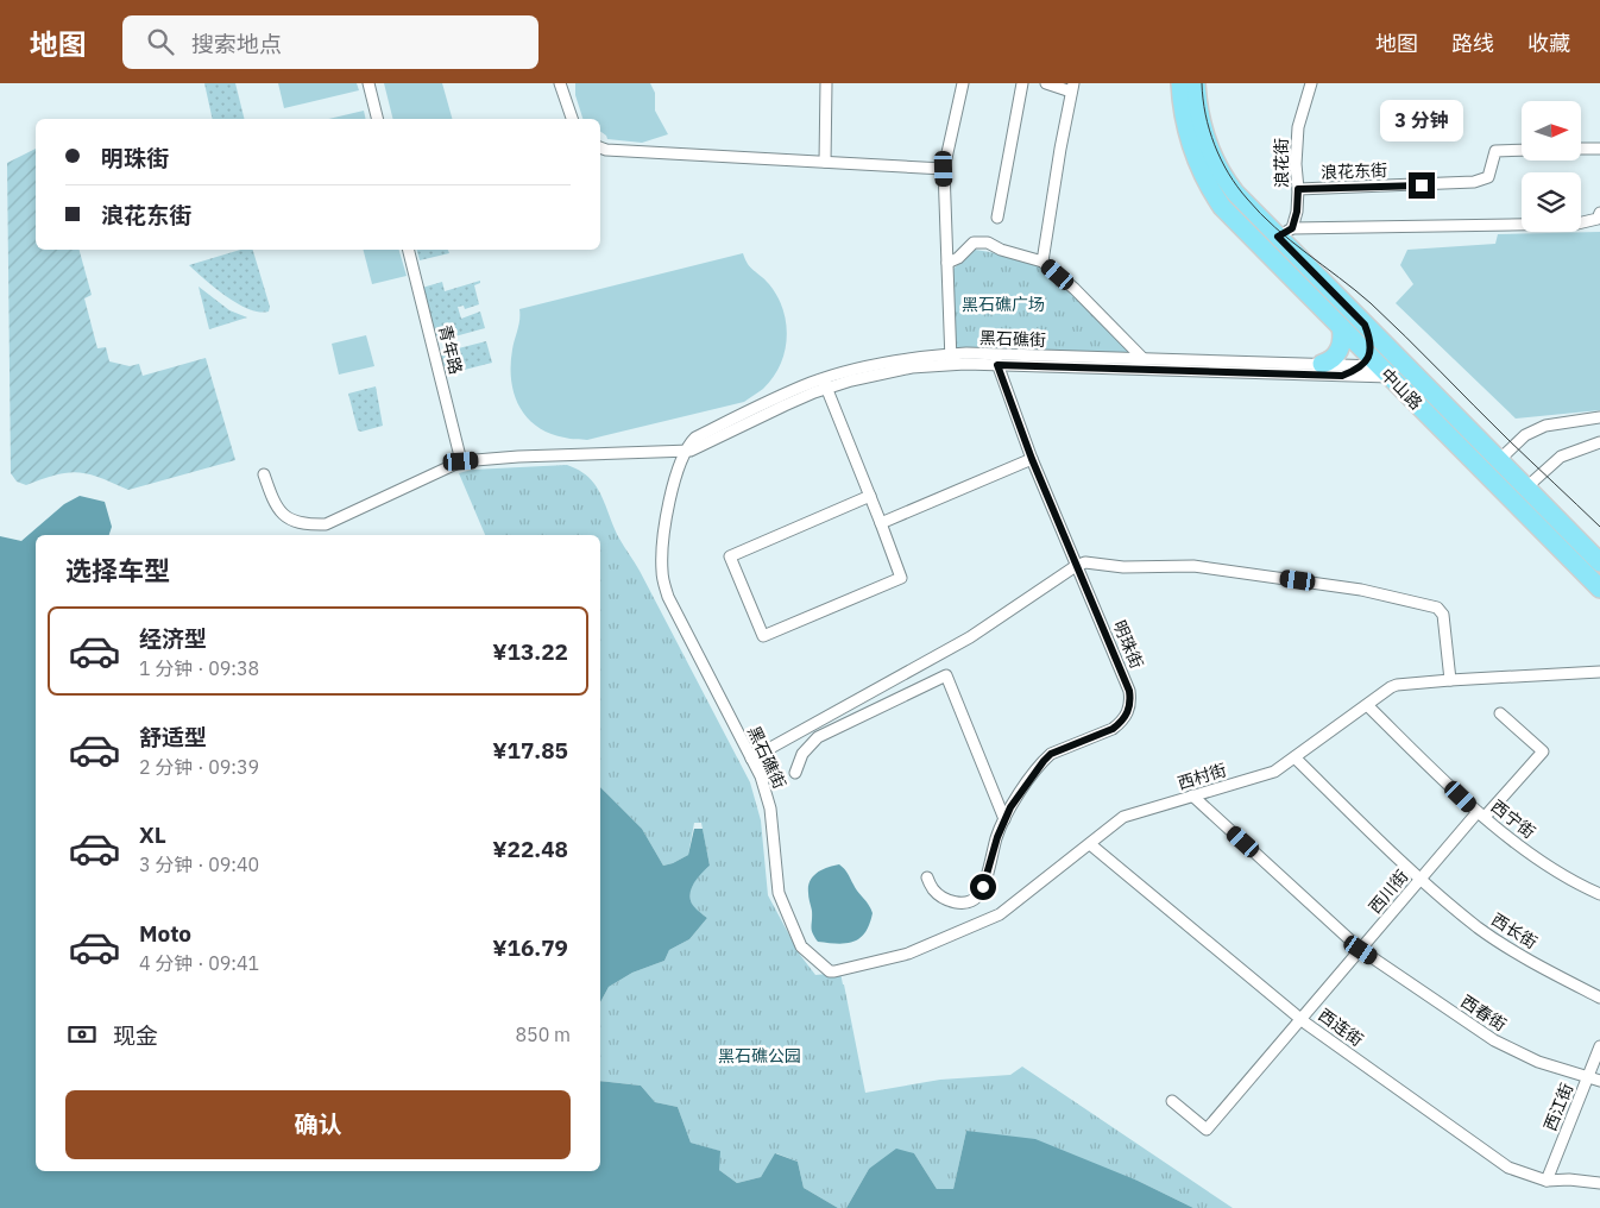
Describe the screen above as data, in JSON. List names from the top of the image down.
{
  "streets": {
    "highway": ["中山路"],
    "street": [
      "浪花街",
      "浪花东街",
      "黑石礁街",
      "青年路",
      "明珠街",
      "西村街",
      "西宁街",
      "西川街",
      "西长街",
      "西春街",
      "西连街",
      "西江街"
    ]
  },
  "crossings": [
    ["浪花街", "浪花东街"],
    ["浪花街", "中山路"],
    ["黑石礁街", "中山路"],
    ["黑石礁街", "明珠街"],
    ["黑石礁街", "西村街"],
    ["西村街", "西宁街"],
    ["西村街", "西长街"],
    ["西村街", "西春街"],
    ["西村街", "西连街"],
    ["西宁街", "西川街"],
    ["西川街", "西长街"],
    ["西川街", "西春街"],
    ["西川街", "西连街"],
    ["西春街", "西江街"],
    ["西连街", "西江街"]
  ],
  "parks": ["黑石礁广场", "黑石礁公园"],
  "north": "right",
  "page": {
    "header": "地图",
    "search": "搜索地点",
    "nav": ["地图", "路线", "收藏"],
    "bubble": "3 分钟",
    "banner": ["明珠街", "浪花东街"],
    "heading": "选择车型",
    "list": [
      {
        "name": "经济型",
        "note": "1 分钟 · 09:38",
        "value": "¥13.22"
      },
      {
        "name": "舒适型",
        "note": "2 分钟 · 09:39",
        "value": "¥17.85"
      },
      {
        "name": "XL",
        "note": "3 分钟 · 09:40",
        "value": "¥22.48"
      },
      {
        "name": "Moto",
        "note": "4 分钟 · 09:41",
        "value": "¥16.79"
      }
    ],
    "pay": ["现金", "850 m"],
    "buttons": "确认"
  }
}
